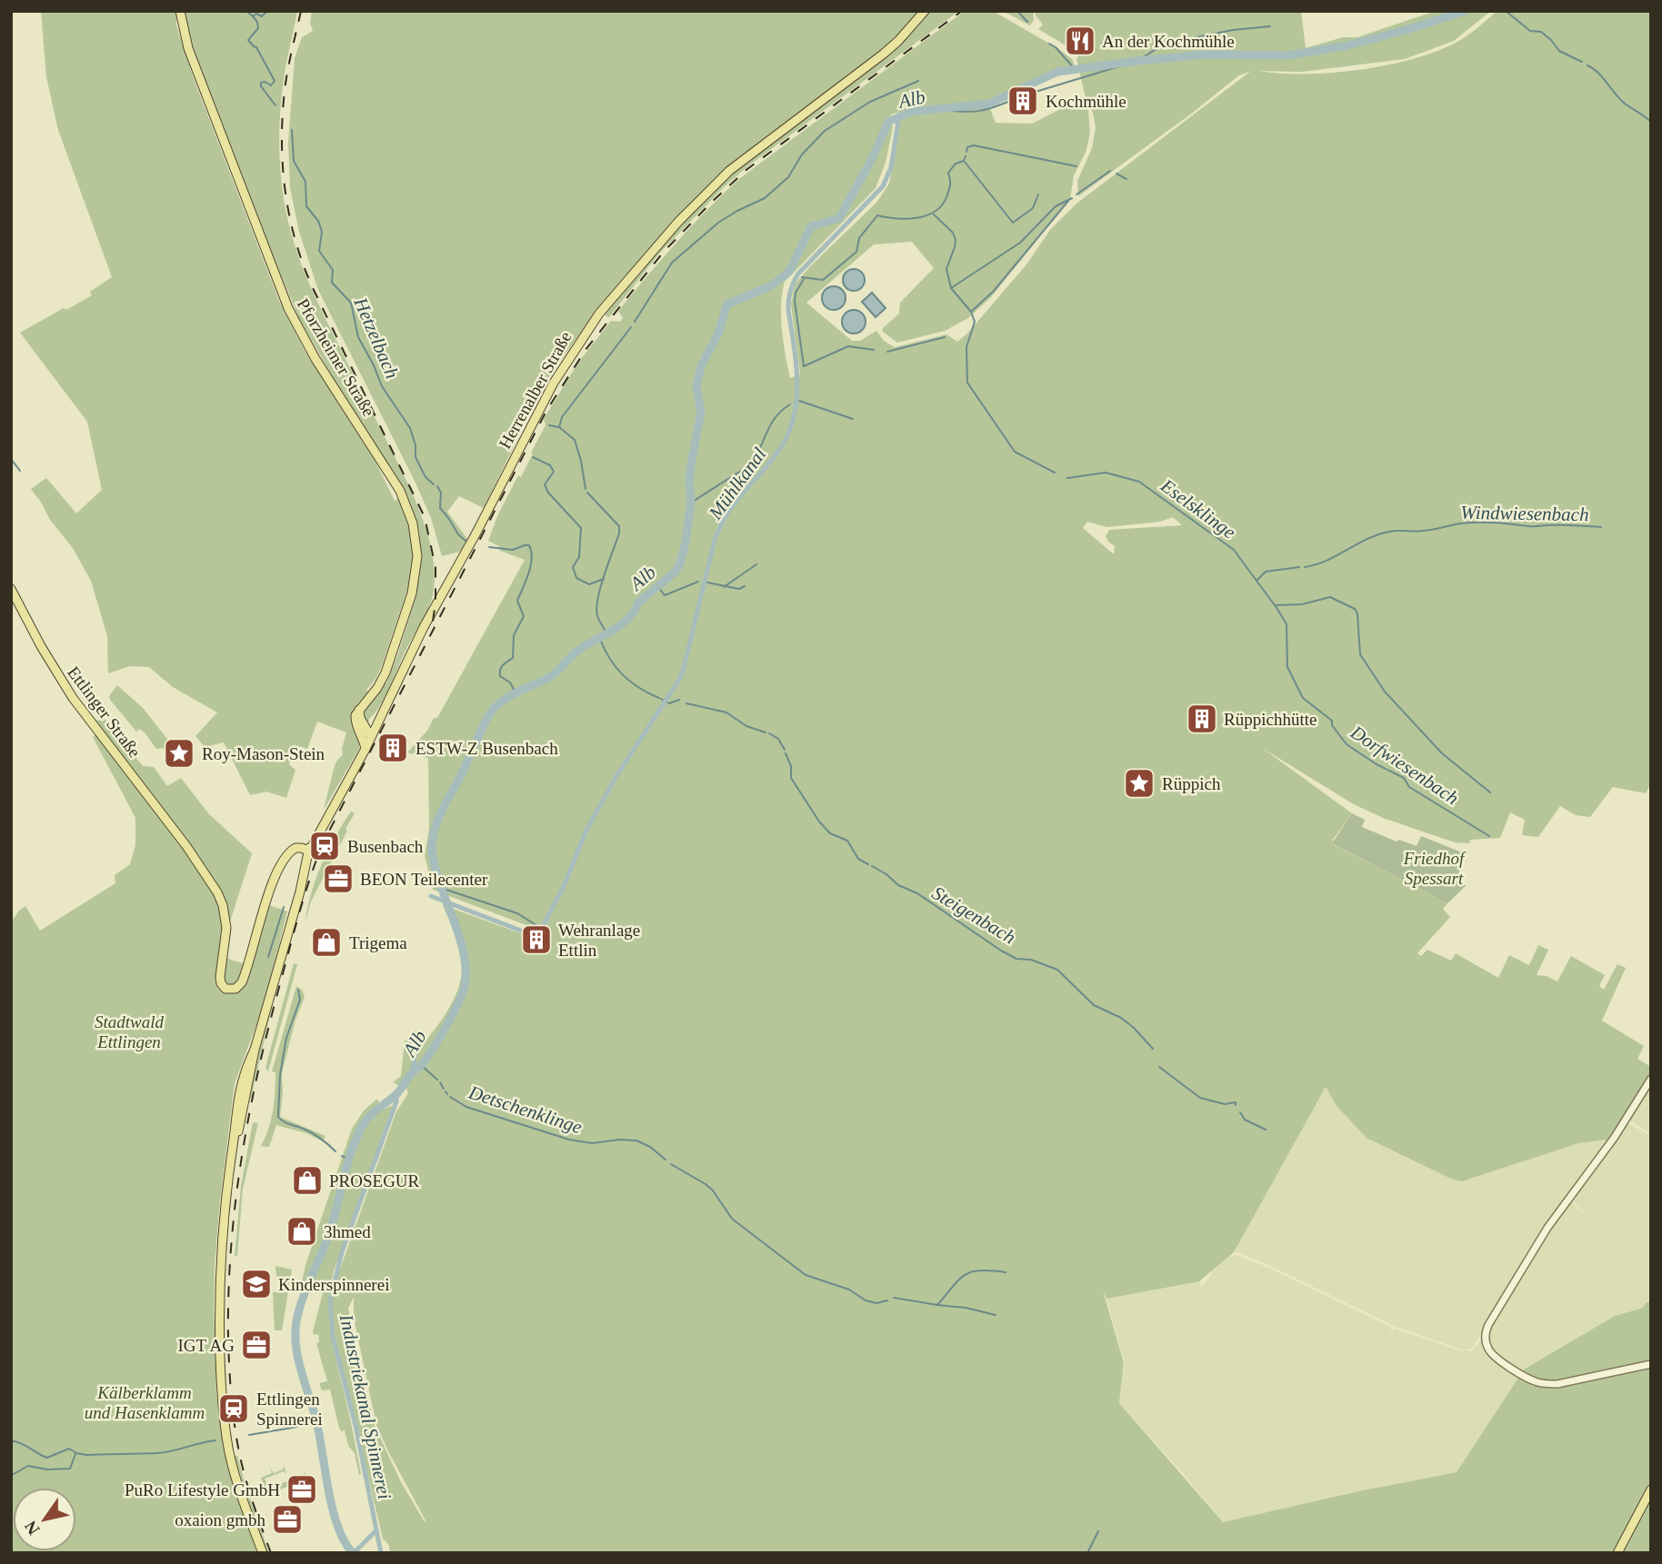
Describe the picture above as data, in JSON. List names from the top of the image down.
{
  "streets": {
    "main road": ["Pforzheimer Straße", "Herrenalber Straße", "Ettlinger Straße"]
  },
  "water": [
    "Alb",
    "Hetzelbach",
    "Mühlkanal",
    "Eselsklinge",
    "Windwiesenbach",
    "Dorfwiesenbach",
    "Steigenbach",
    "Detschenklinge",
    "Industriekanal Spinnerei"
  ],
  "parks": ["Friedhof Spessart", "Stadtwald Ettlingen", "Kälberklamm und Hasenklamm"],
  "places": {
    "restaurant": ["An der Kochmühle"],
    "building": [
      "Kochmühle",
      "Rüppichhütte",
      "ESTW-Z Busenbach",
      "Wehranlage Ettlin"
    ],
    "place": ["Roy-Mason-Stein", "Rüppich"],
    "station": ["Busenbach", "Ettlingen Spinnerei"],
    "office": [
      "BEON Teilecenter",
      "IGT AG",
      "PuRo Lifestyle GmbH",
      "oxaion gmbh"
    ],
    "shop": ["Trigema", "PROSEGUR", "3hmed"],
    "school or university": ["Kinderspinnerei"]
  },
  "north": "bottom left"
}
